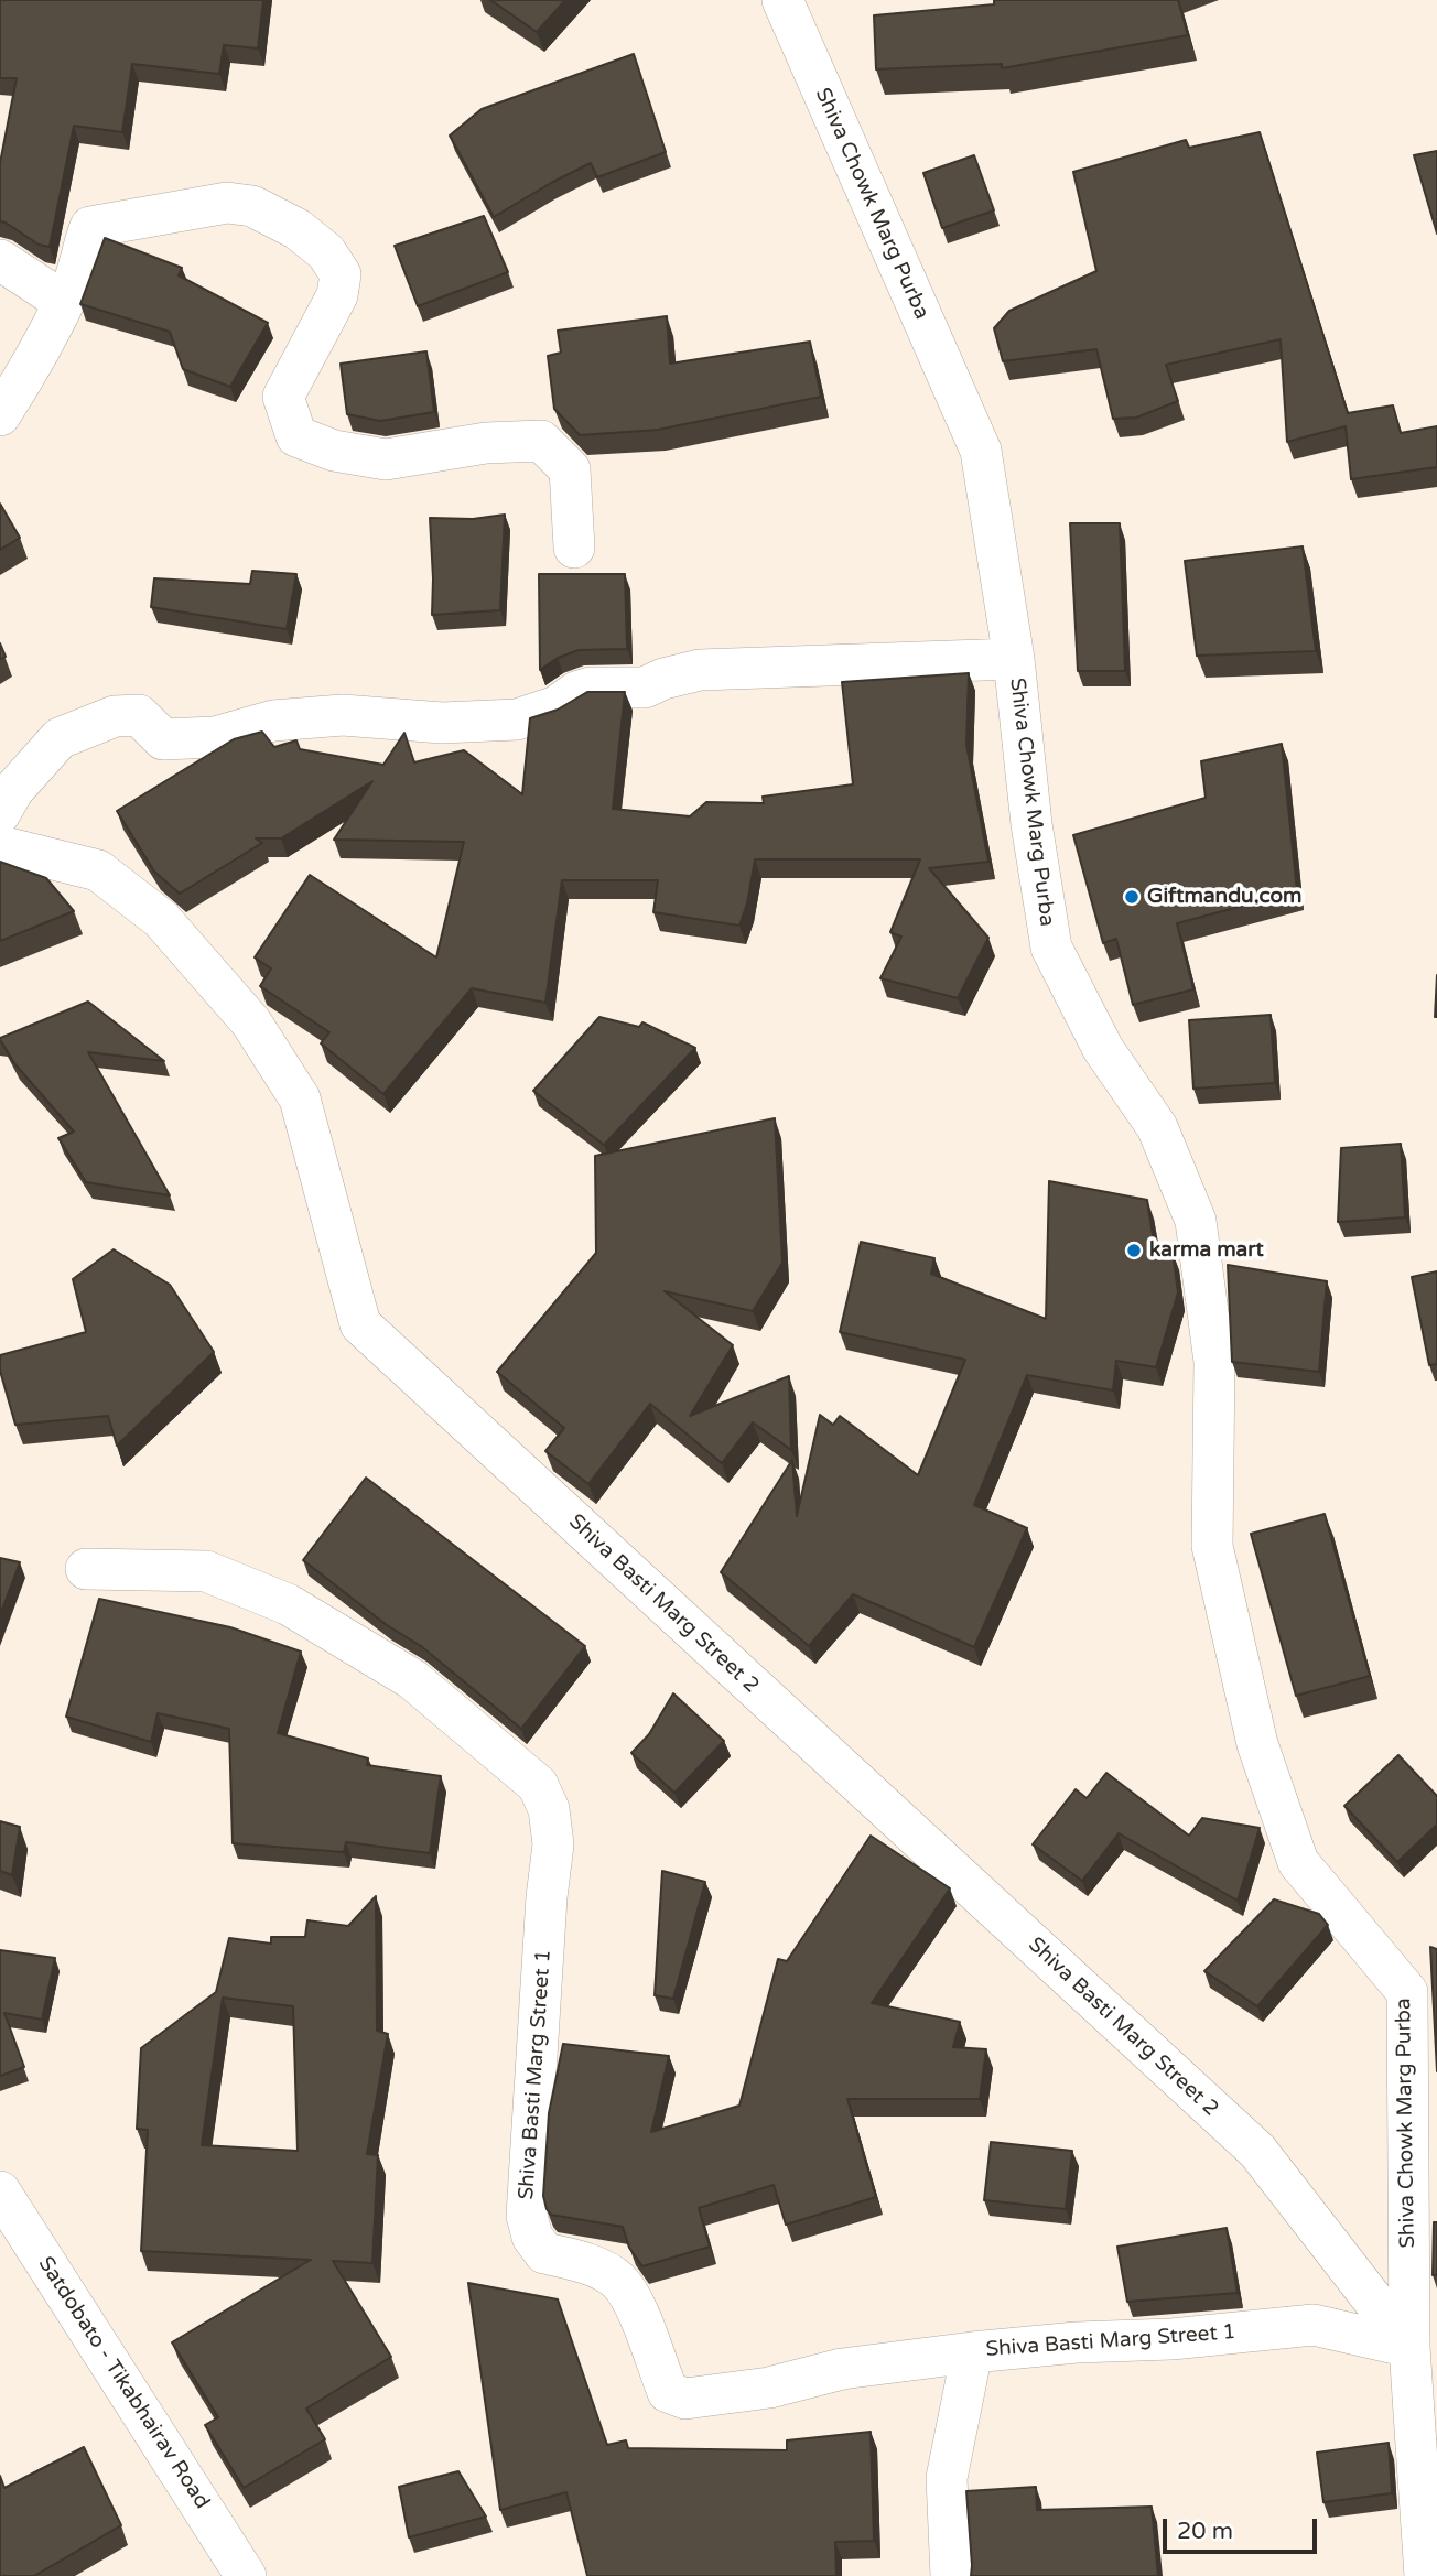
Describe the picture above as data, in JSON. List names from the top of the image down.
{
  "streets": {
    "street": [
      "Shiva Chowk Marg Purba",
      "Shiva Basti Marg Street 2",
      "Shiva Basti Marg Street 1",
      "Satdobato - Tikabhairav Road"
    ]
  },
  "crossings": [
    ["Shiva Chowk Marg Purba", "Shiva Basti Marg Street 2"],
    ["Shiva Chowk Marg Purba", "Shiva Basti Marg Street 1"],
    ["Shiva Basti Marg Street 2", "Shiva Basti Marg Street 1"]
  ],
  "places": ["Giftmandu.com", "karma mart"],
  "scale_bar": "20 m"
}
